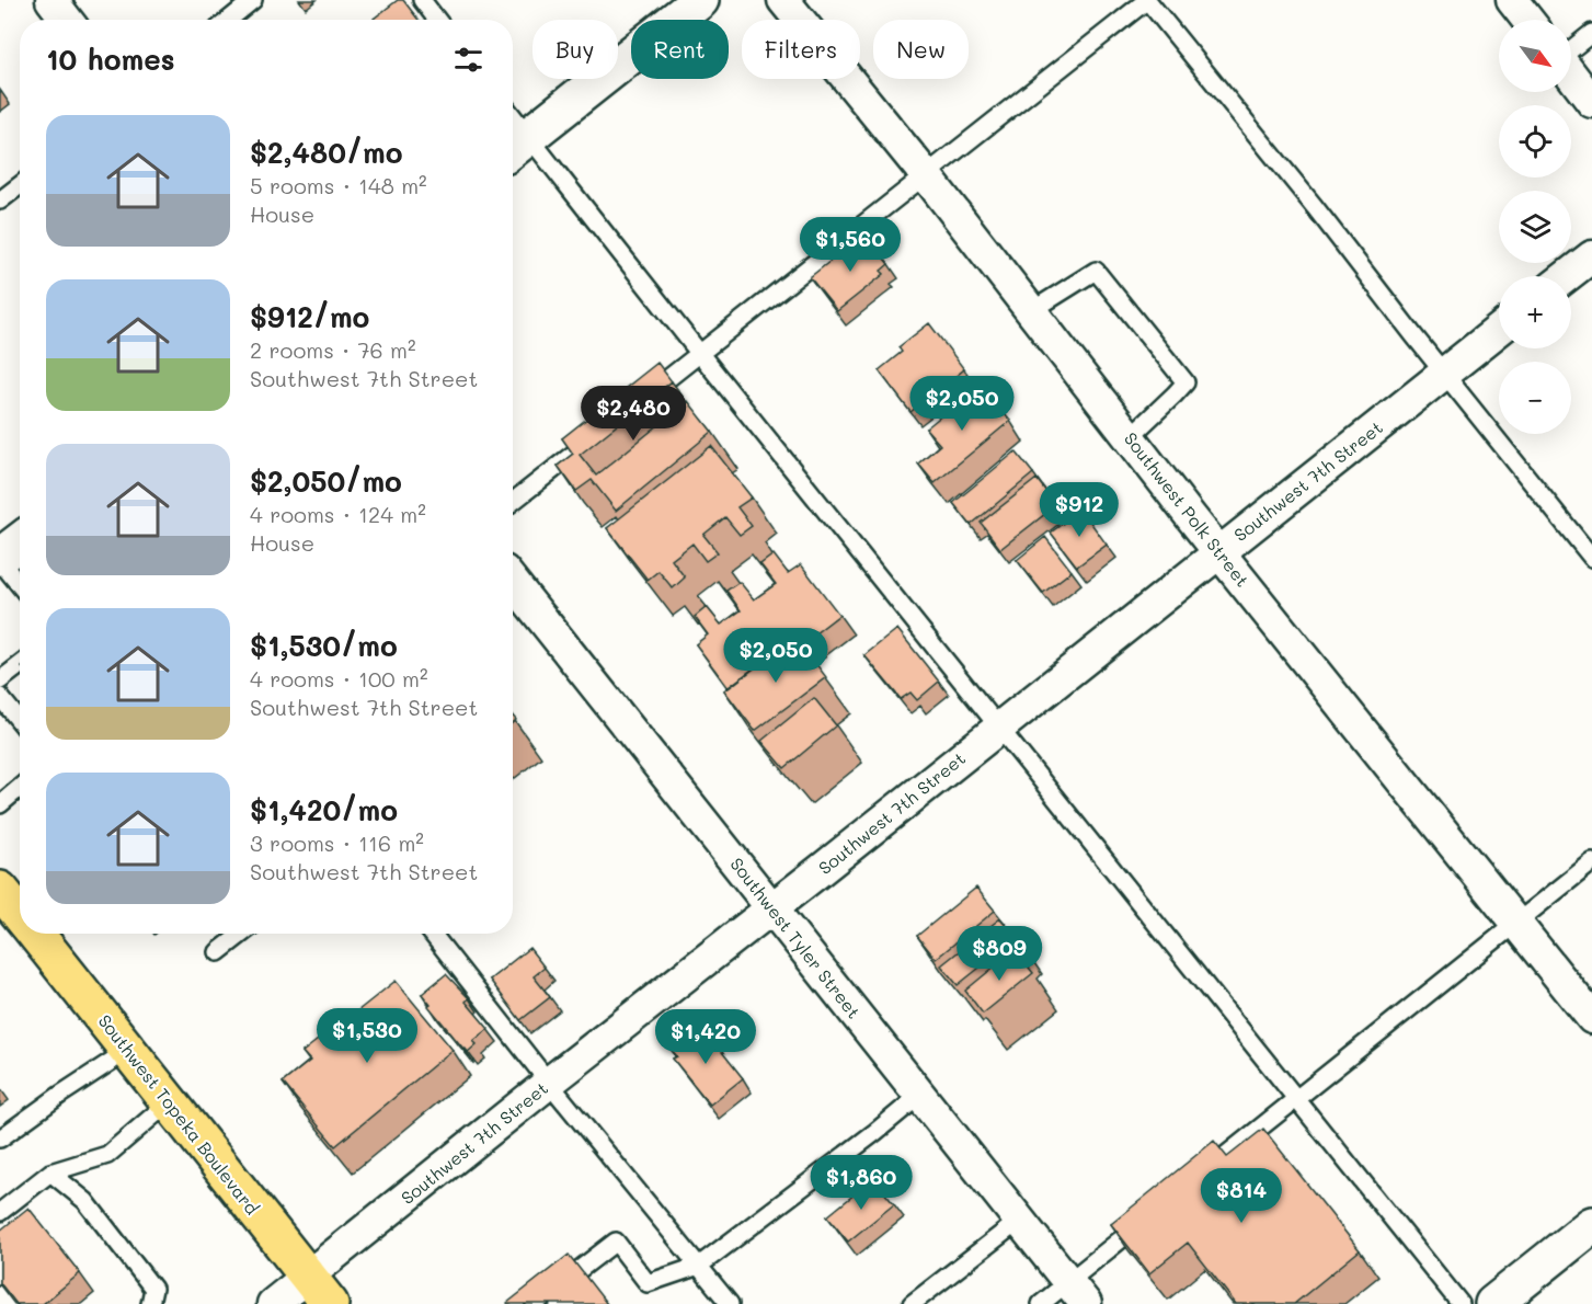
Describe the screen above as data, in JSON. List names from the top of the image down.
{
  "streets": {
    "main road": ["Southwest Topeka Boulevard"],
    "street": ["Southwest 7th Street", "Southwest Polk Street", "Southwest Tyler Street"]
  },
  "crossings": [
    ["Southwest 7th Street", "Southwest Polk Street"],
    ["Southwest 7th Street", "Southwest Tyler Street"],
    ["Southwest 7th Street", "Southwest Topeka Boulevard"]
  ],
  "north": "bottom right",
  "page": {
    "map_buttons": ["+", "−"],
    "chip": [
      "Buy",
      "Rent",
      "Filters",
      "New"
    ],
    "heading": "10 homes",
    "list": [
      {
        "name": "$2,480/mo",
        "note": "5 rooms · 148 m² · House"
      },
      {
        "name": "$912/mo",
        "note": "2 rooms · 76 m² · Southwest 7th Street"
      },
      {
        "name": "$2,050/mo",
        "note": "4 rooms · 124 m² · House"
      },
      {
        "name": "$1,530/mo",
        "note": "4 rooms · 100 m² · Southwest 7th Street"
      },
      {
        "name": "$1,420/mo",
        "note": "3 rooms · 116 m² · Southwest 7th Street"
      }
    ],
    "price": [
      "$1,560",
      "$2,050",
      "$2,480",
      "$912",
      "$2,050",
      "$809",
      "$1,530",
      "$1,420",
      "$1,860",
      "$814"
    ]
  }
}
